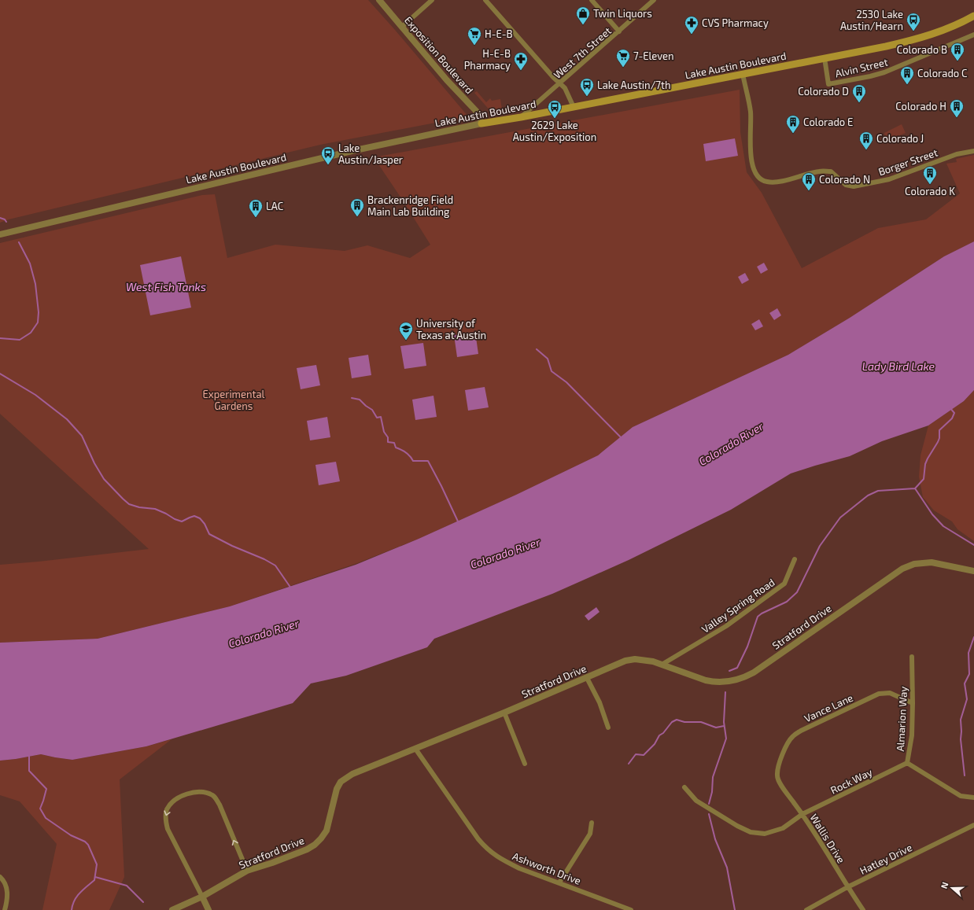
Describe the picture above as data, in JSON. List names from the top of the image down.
{
  "streets": {
    "main road": ["Lake Austin Boulevard"],
    "street": [
      "West 7th Street",
      "Exposition Boulevard",
      "Alvin Street",
      "Borger Street",
      "Valley Spring Road",
      "Stratford Drive",
      "Vance Lane",
      "Almarion Way",
      "Rock Way",
      "Wallis Drive",
      "Hatley Drive",
      "Ashworth Drive"
    ]
  },
  "crossings": [
    ["West 7th Street", "Lake Austin Boulevard"],
    ["Exposition Boulevard", "Lake Austin Boulevard"],
    ["Lake Austin Boulevard", "Alvin Street"],
    ["Lake Austin Boulevard", "Borger Street"],
    ["Valley Spring Road", "Stratford Drive"],
    ["Stratford Drive", "Ashworth Drive"],
    ["Vance Lane", "Almarion Way"],
    ["Vance Lane", "Wallis Drive"],
    ["Almarion Way", "Rock Way"],
    ["Rock Way", "Wallis Drive"],
    ["Wallis Drive", "Hatley Drive"]
  ],
  "water": ["West Fish Tanks", "Lady Bird Lake", "Colorado River"],
  "parks": ["Experimental Gardens"],
  "places": {
    "shop": ["Twin Liquors"],
    "bus stop": [
      "2530 Lake Austin/Hearn",
      "Lake Austin/7th",
      "2629 Lake Austin/Exposition",
      "Lake Austin/Jasper"
    ],
    "pharmacy": ["CVS Pharmacy", "H-E-B Pharmacy"],
    "supermarket": ["H-E-B", "7-Eleven"],
    "building": [
      "Colorado B",
      "Colorado C",
      "Colorado D",
      "Colorado H",
      "Colorado E",
      "Colorado J",
      "Colorado K",
      "Colorado N",
      "Brackenridge Field Main Lab Building",
      "LAC"
    ],
    "school or university": ["University of Texas at Austin"]
  },
  "north": "left"
}
